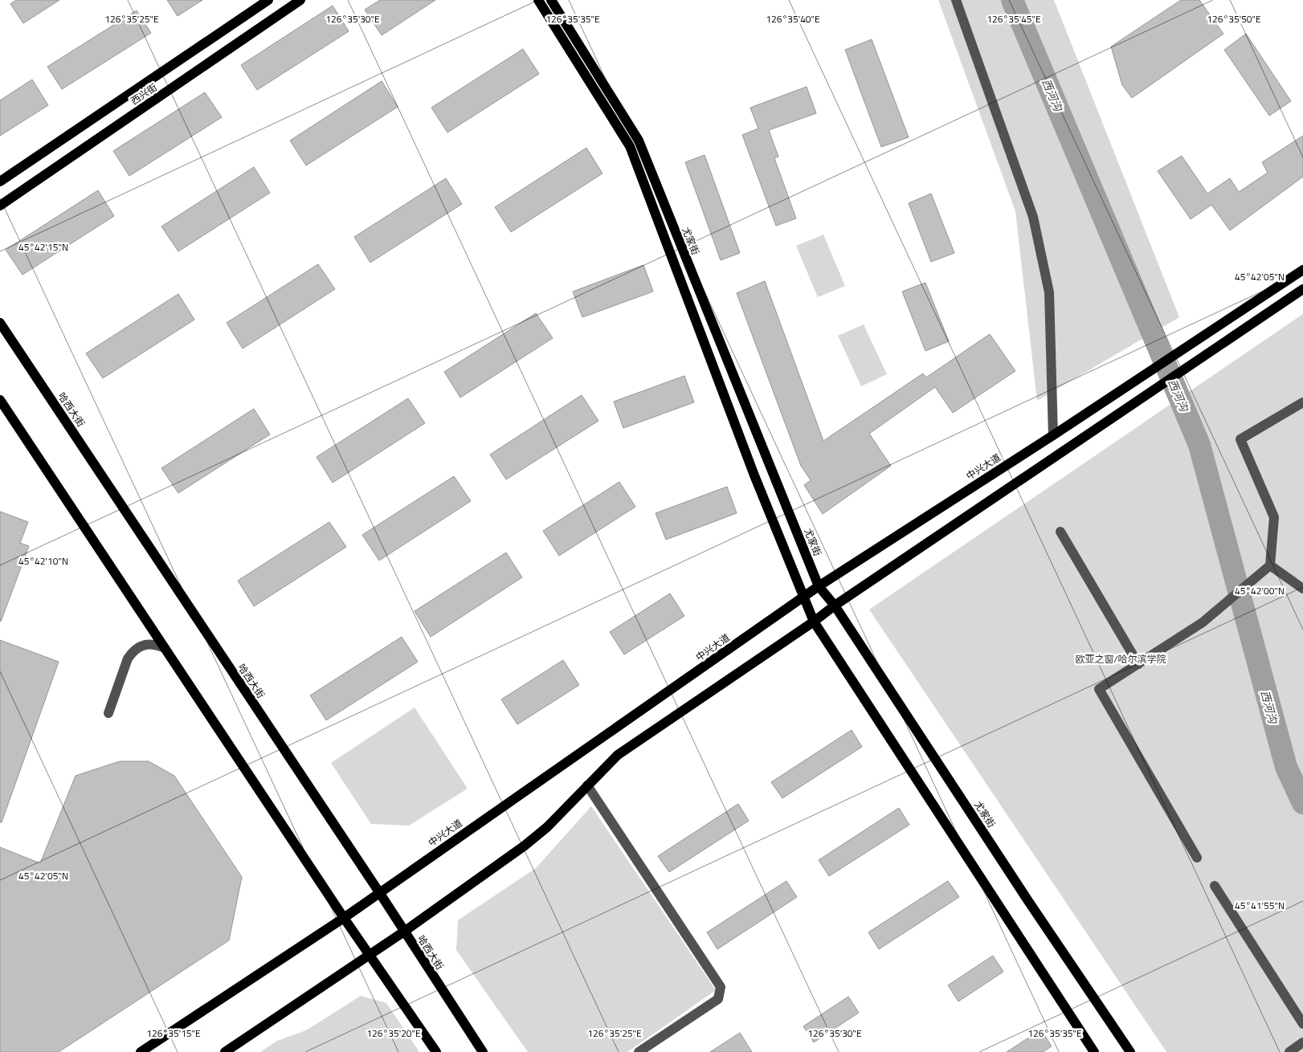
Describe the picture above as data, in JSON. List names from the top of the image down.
{
  "streets": {
    "main road": [
      "西兴街",
      "尤家街",
      "哈西大街",
      "中兴大道"
    ]
  },
  "crossings": [
    ["尤家街", "中兴大道"],
    ["哈西大街", "中兴大道"]
  ],
  "water": ["西河沟"],
  "parks": ["欧亚之窗/哈尔滨学院"],
  "coordinates": [
    "126°35'25\"E",
    "126°35'30\"E",
    "126°35'35\"E",
    "126°35'40\"E",
    "126°35'45\"E",
    "126°35'50\"E",
    "45°42'15\"N",
    "45°42'05\"N",
    "45°42'10\"N",
    "45°42'00\"N",
    "45°41'55\"N",
    "126°35'15\"E",
    "126°35'20\"E"
  ]
}
